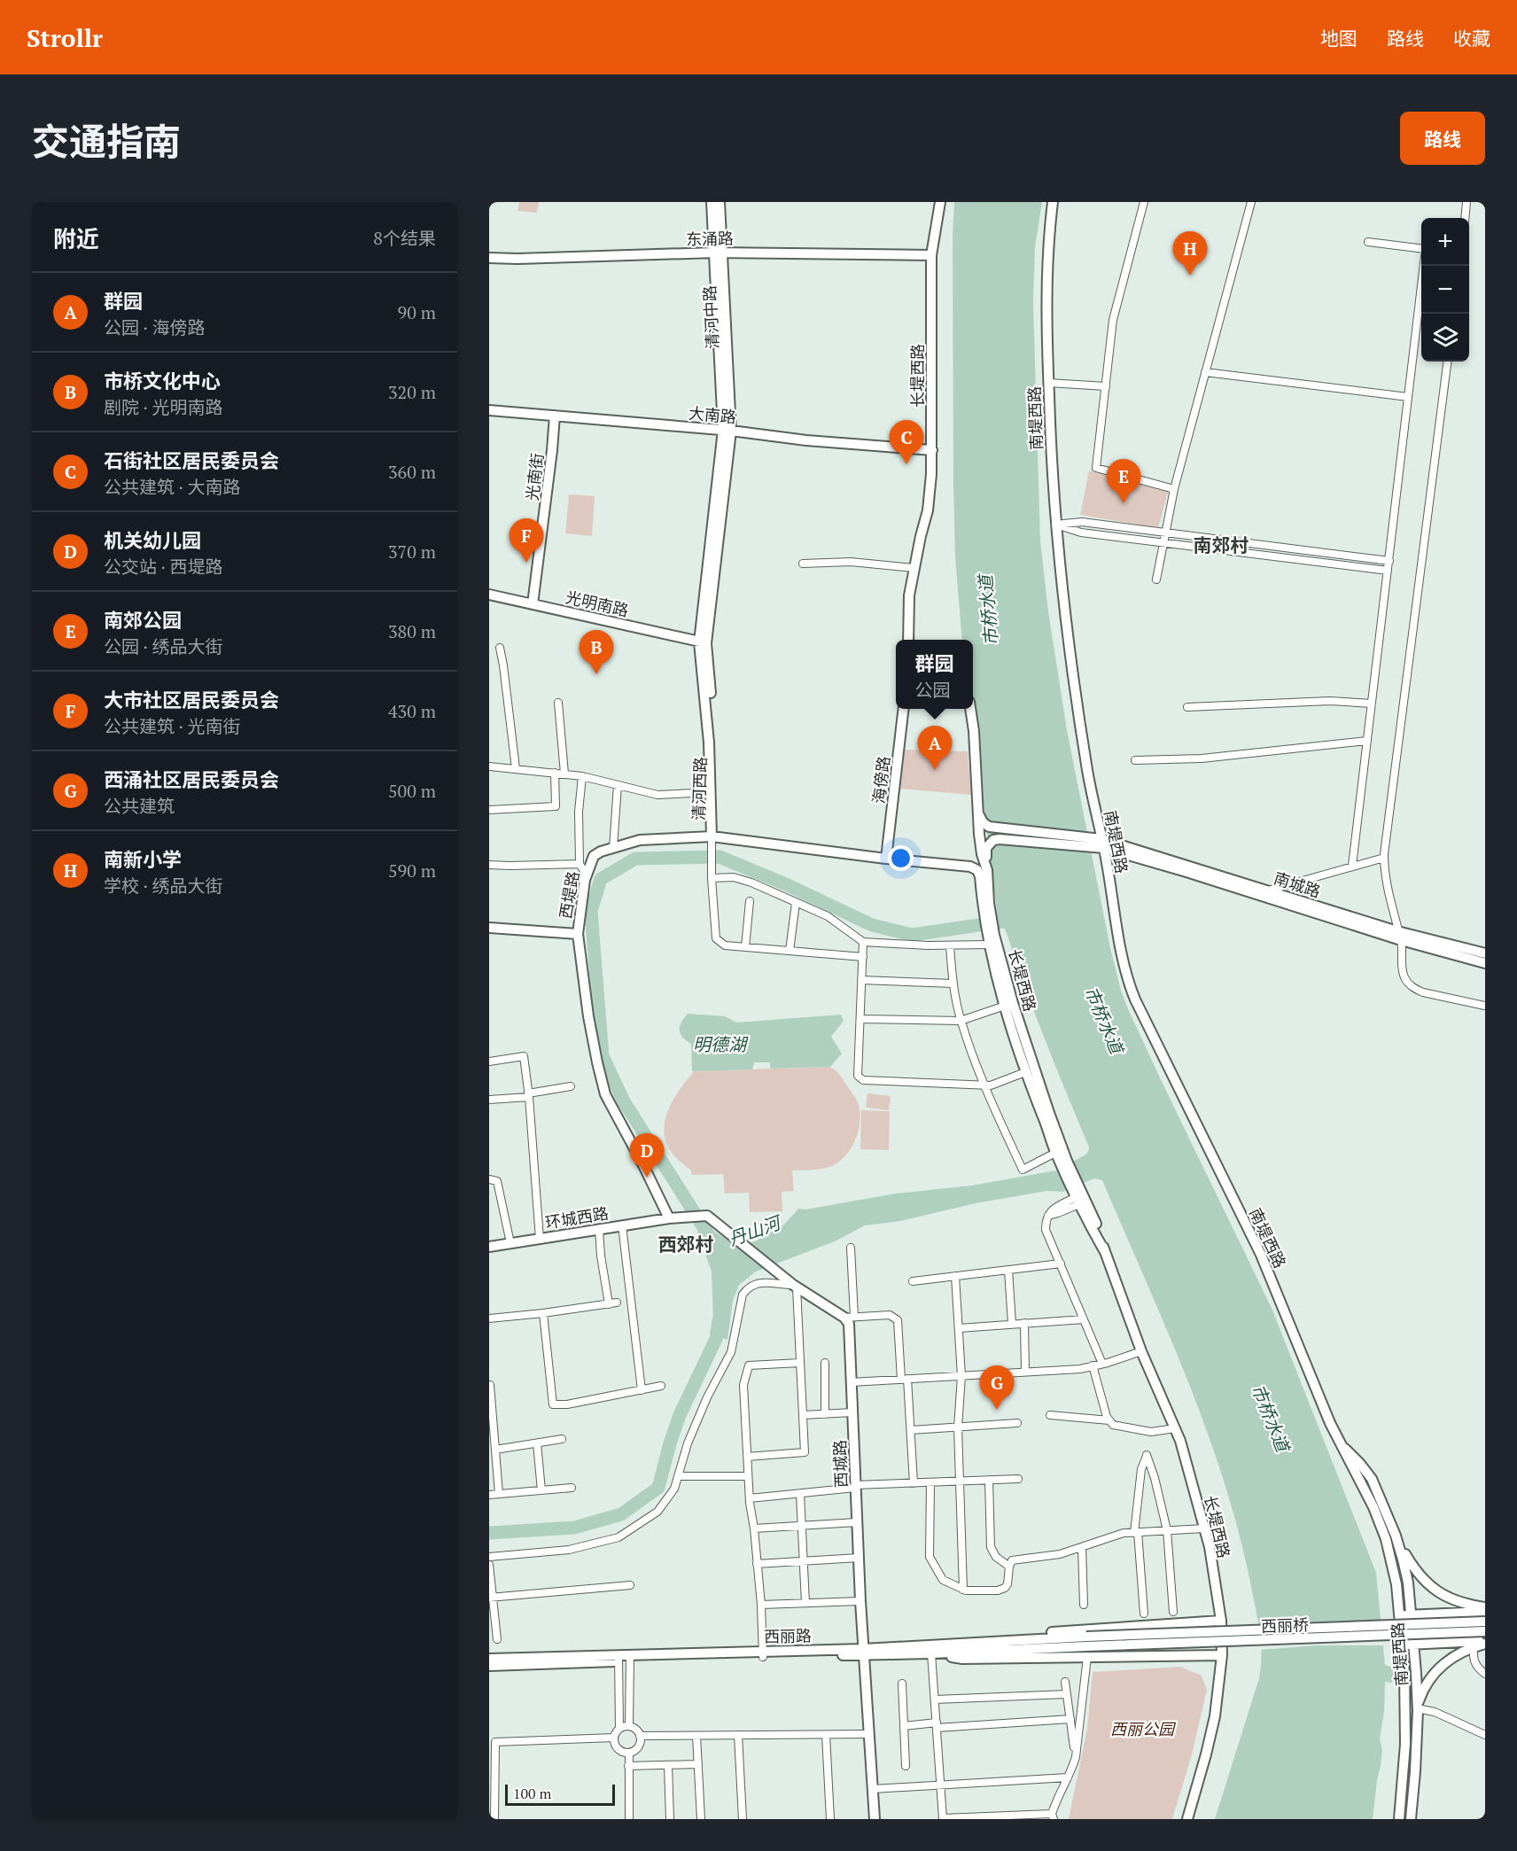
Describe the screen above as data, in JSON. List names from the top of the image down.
{
  "streets": {
    "street": [
      "东涌路",
      "清河中路",
      "长堤西路",
      "大南路",
      "南堤西路",
      "光南街",
      "光明南路",
      "海傍路",
      "清河西路",
      "南城路",
      "西堤路",
      "环城西路",
      "西城路",
      "西丽桥",
      "西丽路"
    ]
  },
  "crossings": [
    ["东涌路", "清河中路"],
    ["东涌路", "长堤西路"],
    ["清河中路", "大南路"],
    ["清河中路", "清河西路"],
    ["长堤西路", "大南路"],
    ["长堤西路", "西堤路"],
    ["大南路", "光南街"],
    ["大南路", "清河西路"],
    ["南堤西路", "南城路"],
    ["光南街", "光明南路"],
    ["光明南路", "清河西路"],
    ["海傍路", "西堤路"],
    ["清河西路", "西堤路"],
    ["西堤路", "环城西路"],
    ["西城路", "西丽路"],
    ["西丽桥", "西丽路"]
  ],
  "districts": ["南郊村", "西郊村"],
  "water": ["市桥水道", "明德湖", "丹山河"],
  "parks": ["西丽公园"],
  "scale_bar": "100 m",
  "page": {
    "header": "Strollr",
    "nav": ["地图", "路线", "收藏"],
    "title": "交通指南",
    "buttons": "路线",
    "heading": ["附近", "8个结果"],
    "map_buttons": ["+", "−"],
    "pins": [
      "H",
      "C",
      "E",
      "F",
      "B",
      "A",
      "D",
      "G"
    ],
    "list": [
      {
        "mark": "A",
        "name": "群园",
        "note": "公园 · 海傍路",
        "value": "90 m"
      },
      {
        "mark": "B",
        "name": "市桥文化中心",
        "note": "剧院 · 光明南路",
        "value": "320 m"
      },
      {
        "mark": "C",
        "name": "石街社区居民委员会",
        "note": "公共建筑 · 大南路",
        "value": "360 m"
      },
      {
        "mark": "D",
        "name": "机关幼儿园",
        "note": "公交站 · 西堤路",
        "value": "370 m"
      },
      {
        "mark": "E",
        "name": "南郊公园",
        "note": "公园 · 绣品大街",
        "value": "380 m"
      },
      {
        "mark": "F",
        "name": "大市社区居民委员会",
        "note": "公共建筑 · 光南街",
        "value": "430 m"
      },
      {
        "mark": "G",
        "name": "西涌社区居民委员会",
        "note": "公共建筑",
        "value": "500 m"
      },
      {
        "mark": "H",
        "name": "南新小学",
        "note": "学校 · 绣品大街",
        "value": "590 m"
      }
    ],
    "popup": ["群园", "公园"],
    "scale": "100 m"
  }
}
